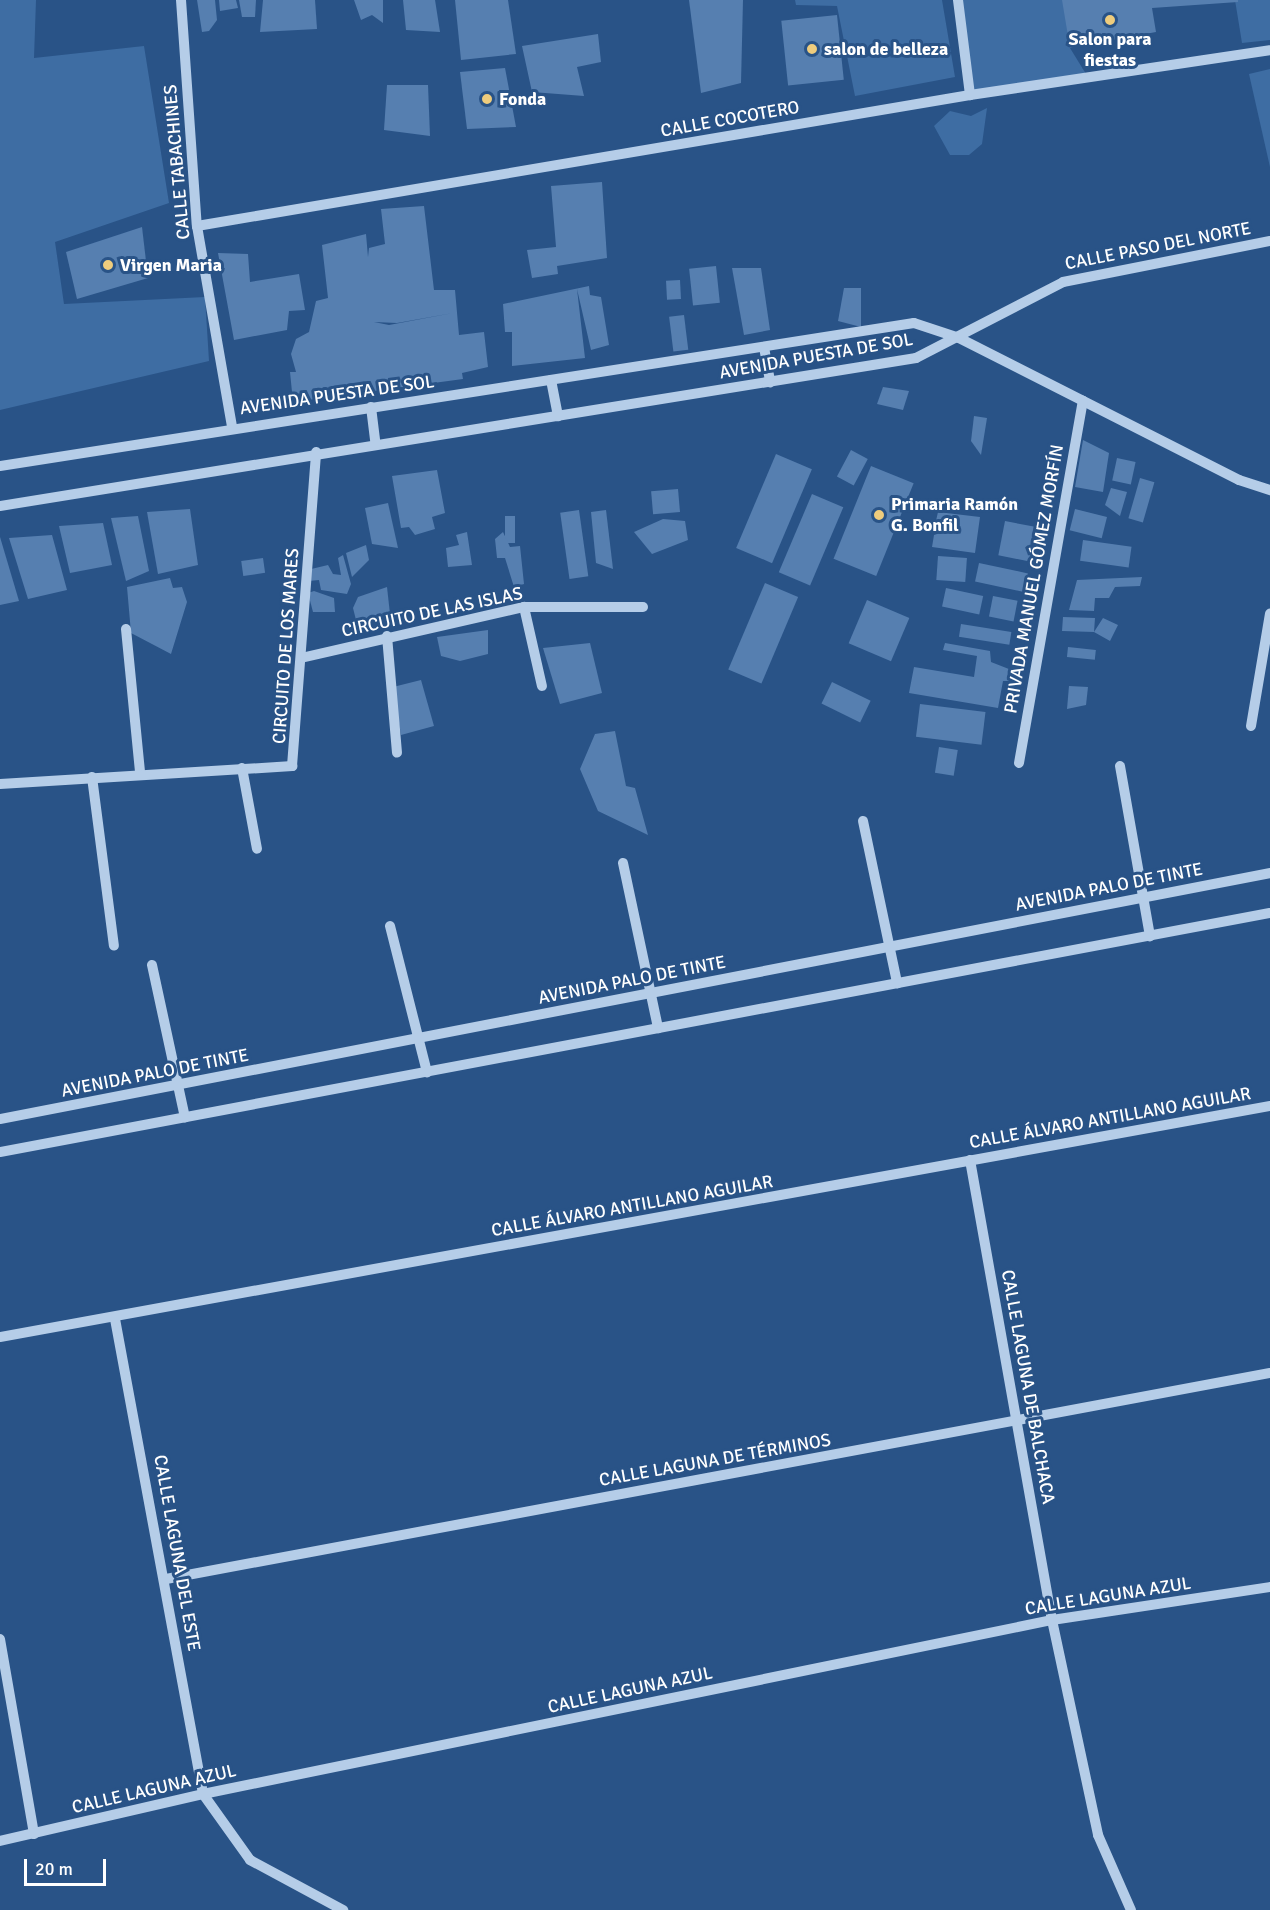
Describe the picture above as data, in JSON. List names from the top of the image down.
{
  "streets": {
    "street": [
      "CALLE COCOTERO",
      "CALLE TABACHINES",
      "CALLE PASO DEL NORTE",
      "AVENIDA PUESTA DE SOL",
      "PRIVADA MANUEL GÓMEZ MORFÍN",
      "CIRCUITO DE LAS ISLAS",
      "CIRCUITO DE LOS MARES",
      "AVENIDA PALO DE TINTE",
      "CALLE ÁLVARO ANTILLANO AGUILAR",
      "CALLE LAGUNA DE BALCHACA",
      "CALLE LAGUNA DE TÉRMINOS",
      "CALLE LAGUNA DEL ESTE",
      "CALLE LAGUNA AZUL"
    ]
  },
  "crossings": [
    ["CALLE COCOTERO", "CALLE TABACHINES"],
    ["CALLE TABACHINES", "AVENIDA PUESTA DE SOL"],
    ["CALLE PASO DEL NORTE", "AVENIDA PUESTA DE SOL"],
    ["AVENIDA PUESTA DE SOL", "CIRCUITO DE LOS MARES"],
    ["CIRCUITO DE LAS ISLAS", "CIRCUITO DE LOS MARES"],
    ["CALLE ÁLVARO ANTILLANO AGUILAR", "CALLE LAGUNA DE BALCHACA"],
    ["CALLE ÁLVARO ANTILLANO AGUILAR", "CALLE LAGUNA DEL ESTE"],
    ["CALLE LAGUNA DE BALCHACA", "CALLE LAGUNA DE TÉRMINOS"],
    ["CALLE LAGUNA DE BALCHACA", "CALLE LAGUNA AZUL"],
    ["CALLE LAGUNA DE TÉRMINOS", "CALLE LAGUNA DEL ESTE"],
    ["CALLE LAGUNA DEL ESTE", "CALLE LAGUNA AZUL"]
  ],
  "places": [
    "Salon para fiestas",
    "salon de belleza",
    "Fonda",
    "Virgen Maria",
    "Primaria Ramón G. Bonfil"
  ],
  "scale_bar": "20 m"
}
